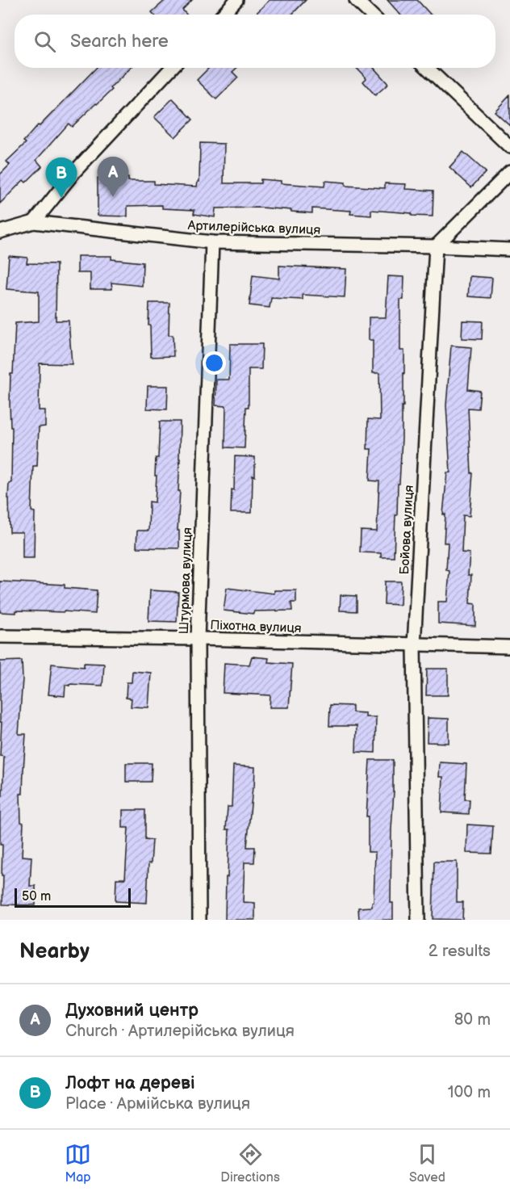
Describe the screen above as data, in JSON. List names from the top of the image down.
{
  "streets": {
    "street": [
      "Артилерійська вулиця",
      "Бойова вулиця",
      "Штурмова вулиця",
      "Піхотна вулиця"
    ]
  },
  "crossings": [
    ["Артилерійська вулиця", "Бойова вулиця"],
    ["Артилерійська вулиця", "Штурмова вулиця"],
    ["Бойова вулиця", "Піхотна вулиця"],
    ["Штурмова вулиця", "Піхотна вулиця"]
  ],
  "scale_bar": "50 m",
  "page": {
    "search": "Search here",
    "pins": ["A", "B"],
    "scale": "50 m",
    "heading": ["Nearby", "2 results"],
    "list": [
      {
        "mark": "A",
        "name": "Духовний центр",
        "note": "Church · Артилерійська вулиця",
        "value": "80 m"
      },
      {
        "mark": "B",
        "name": "Лофт на дереві",
        "note": "Place · Армійська вулиця",
        "value": "100 m"
      }
    ],
    "nav": ["Map", "Directions", "Saved"]
  }
}
